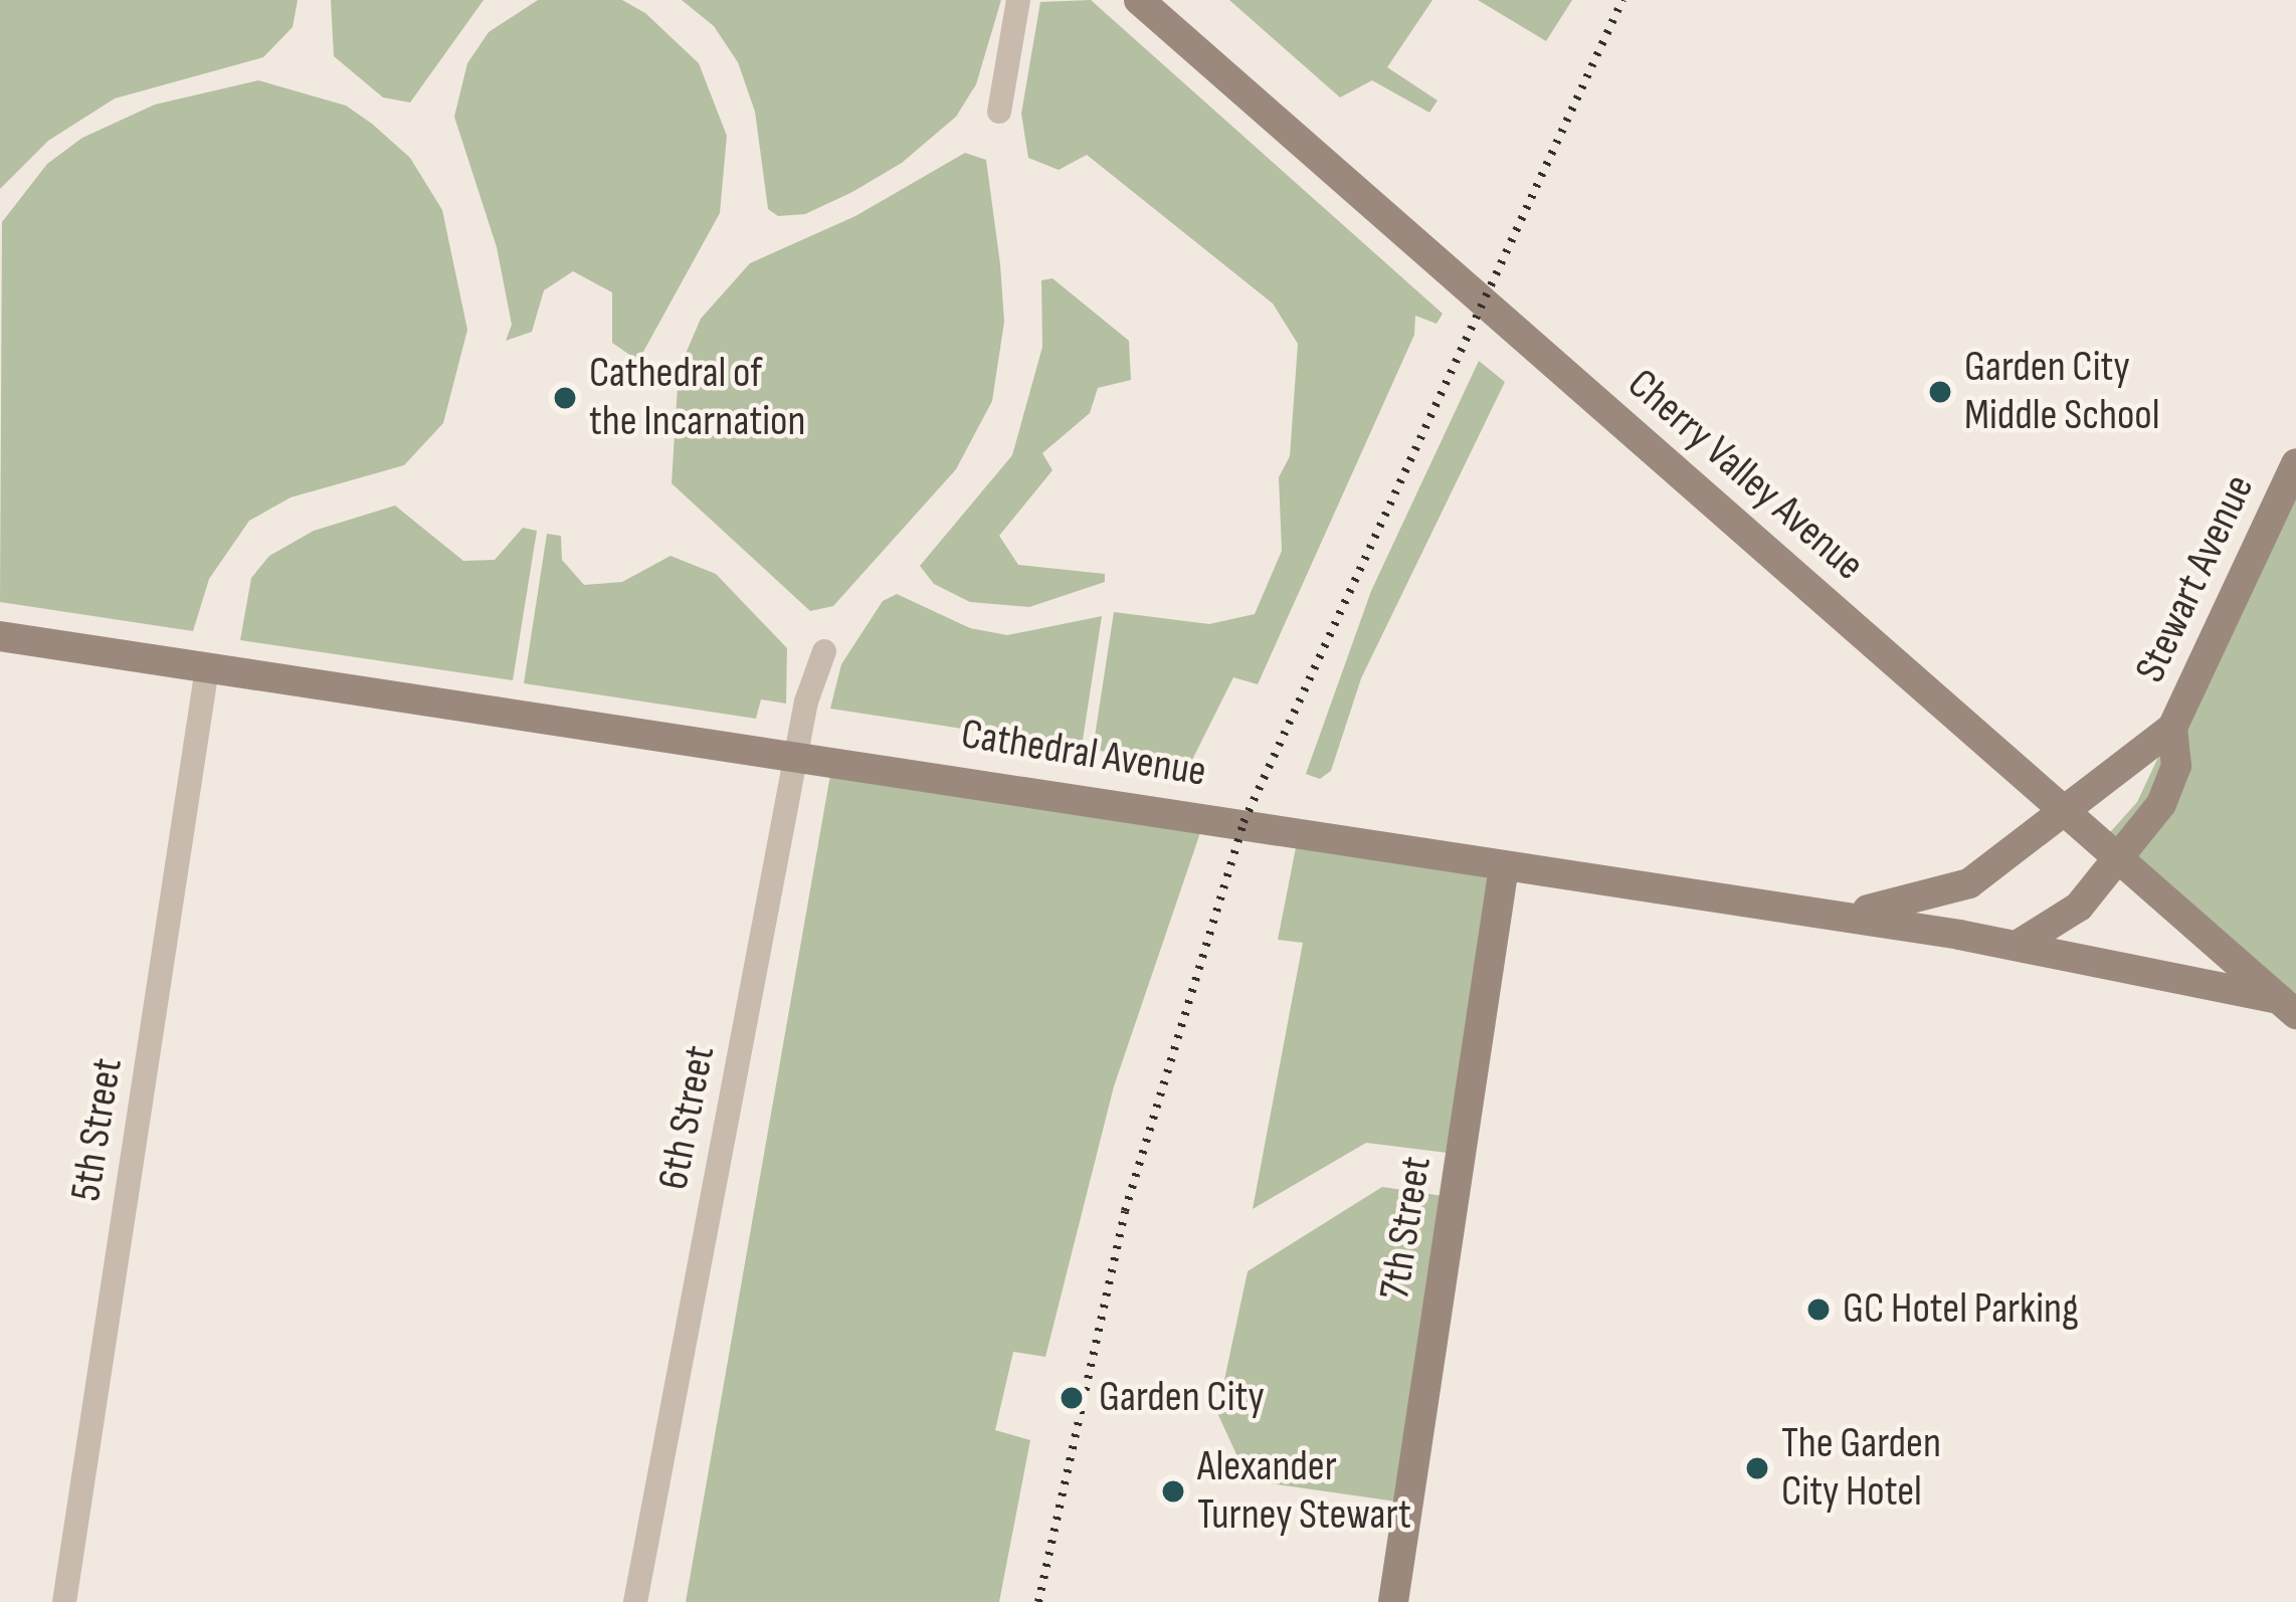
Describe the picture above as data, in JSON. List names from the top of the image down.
{
  "streets": {
    "street": [
      "Cherry Valley Avenue",
      "Stewart Avenue",
      "Cathedral Avenue",
      "6th Street",
      "5th Street",
      "7th Street"
    ]
  },
  "crossings": [
    ["Cherry Valley Avenue", "Stewart Avenue"],
    ["Cherry Valley Avenue", "Cathedral Avenue"],
    ["Cathedral Avenue", "6th Street"],
    ["Cathedral Avenue", "5th Street"],
    ["Cathedral Avenue", "7th Street"]
  ],
  "places": [
    "Garden City Middle School",
    "Cathedral of the Incarnation",
    "GC Hotel Parking",
    "Garden City",
    "The Garden City Hotel",
    "Alexander Turney Stewart"
  ]
}
